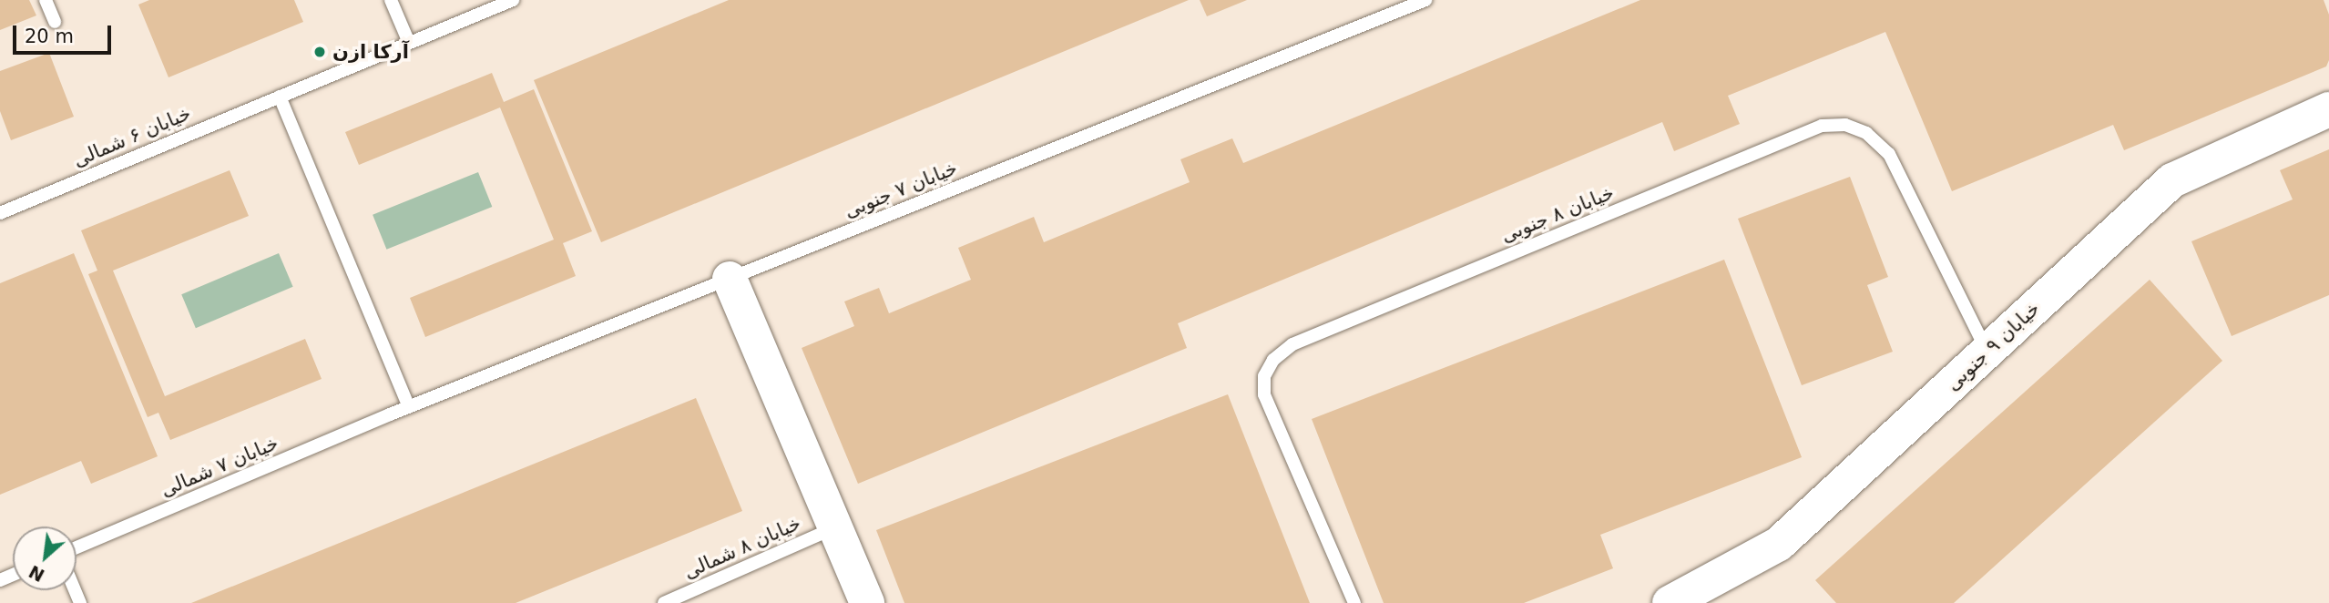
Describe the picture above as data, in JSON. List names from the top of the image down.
{
  "streets": {
    "street": ["خیابان ۹ جنوبی"],
    "lane": [
      "خیابان ۶ شمالی",
      "خیابان ۷ جنوبی",
      "خیابان ۸ جنوبی",
      "خیابان ۷ شمالی",
      "خیابان ۸ شمالی"
    ]
  },
  "crossings": [
    ["خیابان ۷ جنوبی", "خیابان ۷ شمالی"],
    ["خیابان ۸ جنوبی", "خیابان ۹ جنوبی"]
  ],
  "places": ["آرکا ازن"],
  "scale_bar": "20 m",
  "north": "bottom left"
}
